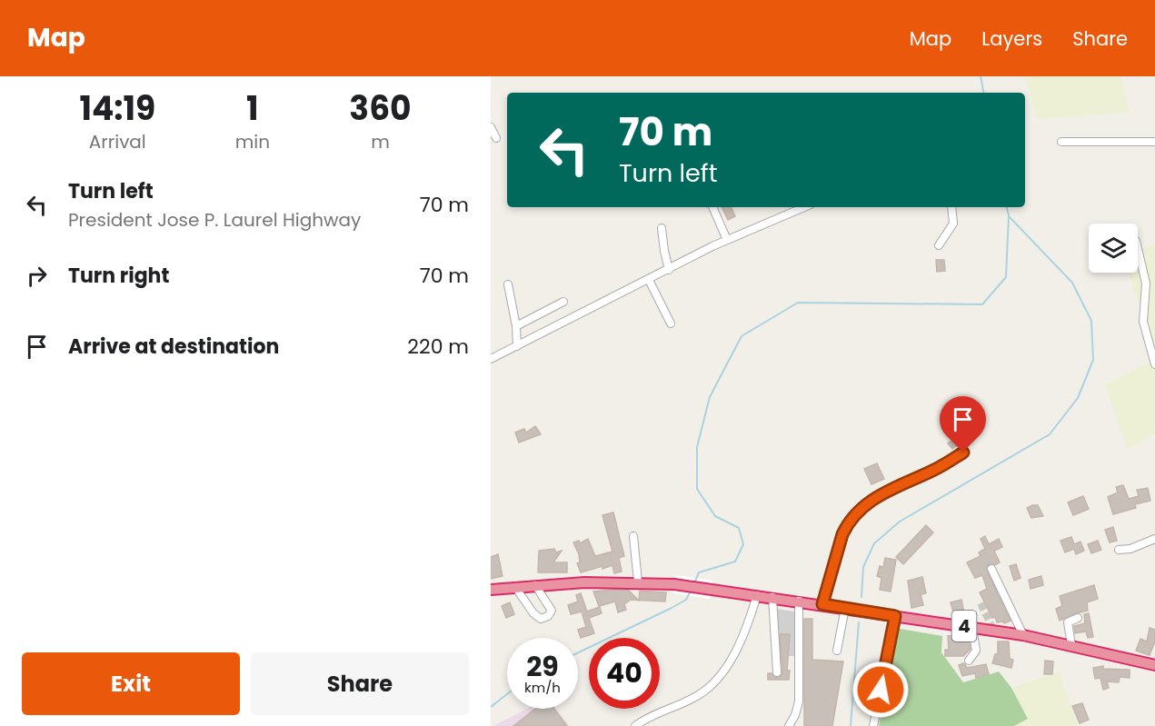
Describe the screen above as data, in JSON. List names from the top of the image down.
{
  "streets": {
    "highway": ["4"]
  },
  "page": {
    "header": "Map",
    "nav": ["Map", "Layers", "Share"],
    "eta": [
      "14:19",
      "Arrival",
      "1",
      "min",
      "360",
      "m"
    ],
    "turn": ["70 m", "Turn left"],
    "list": [
      {
        "name": "Turn left",
        "note": "President Jose P. Laurel Highway",
        "value": "70 m"
      },
      {
        "name": "Turn right",
        "value": "70 m"
      },
      {
        "name": "Arrive at destination",
        "value": "220 m"
      }
    ],
    "speed": "29 km/h",
    "limit": "40",
    "buttons": ["Exit", "Share"]
  }
}
